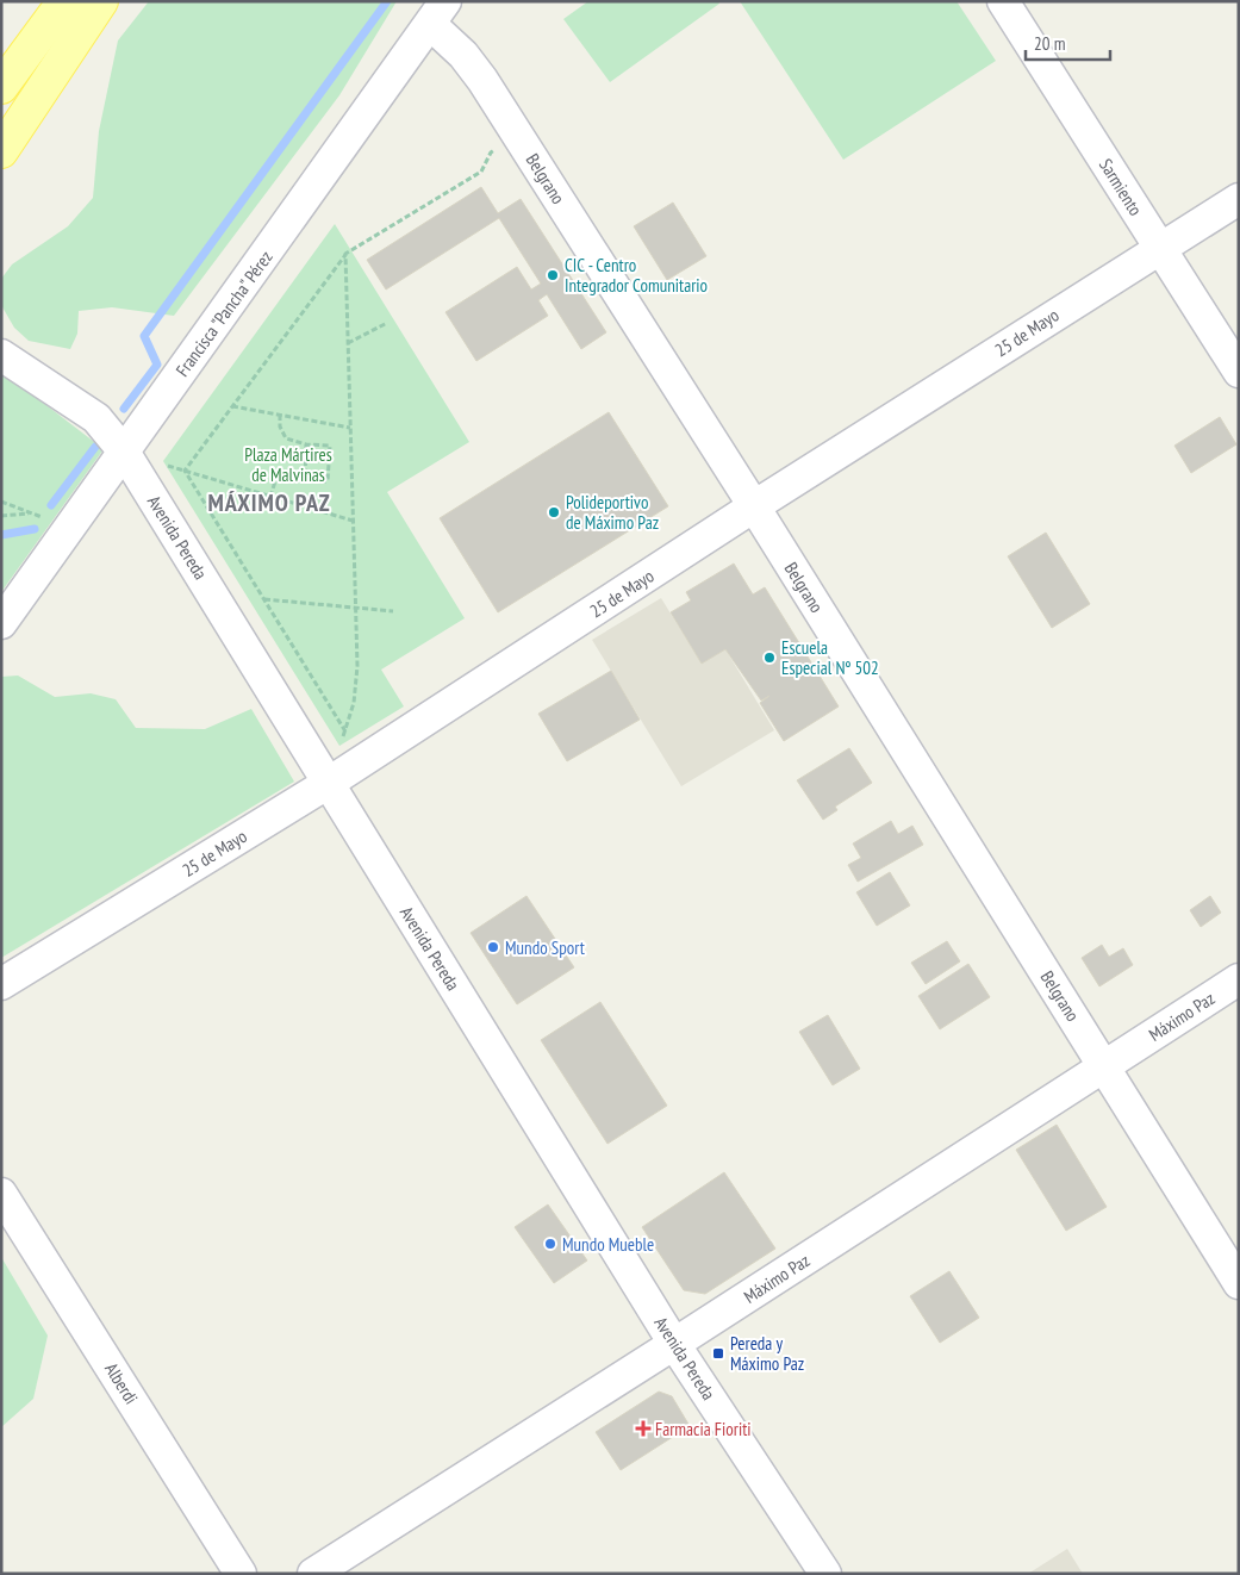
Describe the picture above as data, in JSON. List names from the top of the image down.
{
  "streets": {
    "street": [
      "Belgrano",
      "Sarmiento",
      "Francisca \"Pancha\" Pérez",
      "25 de Mayo",
      "Avenida Pereda",
      "Máximo Paz",
      "Alberdi"
    ]
  },
  "crossings": [
    ["Belgrano", "Francisca \"Pancha\" Pérez"],
    ["Belgrano", "25 de Mayo"],
    ["Belgrano", "Máximo Paz"],
    ["Sarmiento", "25 de Mayo"],
    ["Francisca \"Pancha\" Pérez", "Avenida Pereda"],
    ["25 de Mayo", "Avenida Pereda"],
    ["Avenida Pereda", "Máximo Paz"]
  ],
  "districts": ["MÁXIMO PAZ"],
  "parks": ["Plaza Mártires de Malvinas"],
  "places": {
    "other": [
      "CIC - Centro Integrador Comunitario",
      "Polideportivo de Máximo Paz",
      "Escuela Especial Nº 502",
      "Mundo Sport",
      "Mundo Mueble"
    ],
    "transit": ["Pereda y Máximo Paz"],
    "health": ["Farmacia Fioriti"]
  },
  "scale_bar": "20 m"
}
